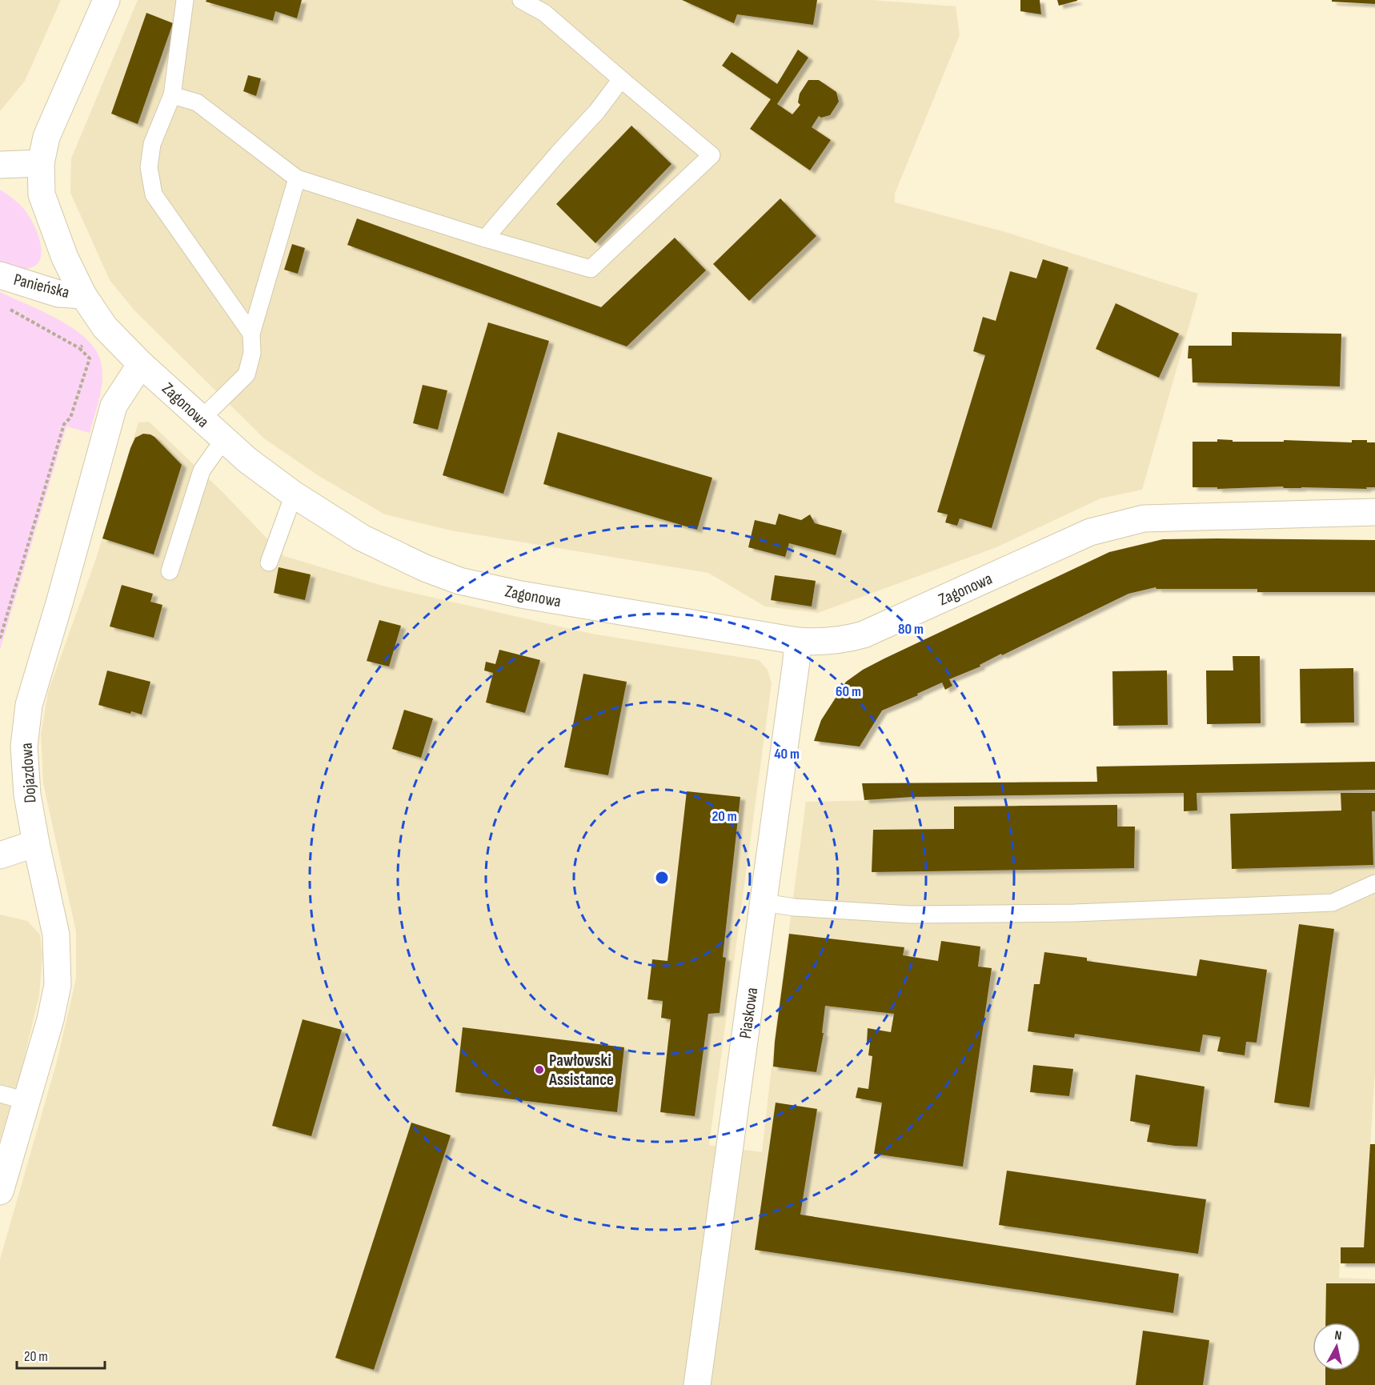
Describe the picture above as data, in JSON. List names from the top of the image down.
{
  "streets": {
    "street": [
      "Panieńska",
      "Zagonowa",
      "Dojazdowa",
      "Piaskowa"
    ]
  },
  "crossings": [
    ["Panieńska", "Zagonowa"],
    ["Zagonowa", "Dojazdowa"],
    ["Zagonowa", "Piaskowa"]
  ],
  "places": ["Pawłowski Assistance"],
  "scale_bar": "20 m",
  "north": "top",
  "rings": [
    "80 m",
    "60 m",
    "40 m",
    "20 m"
  ]
}
